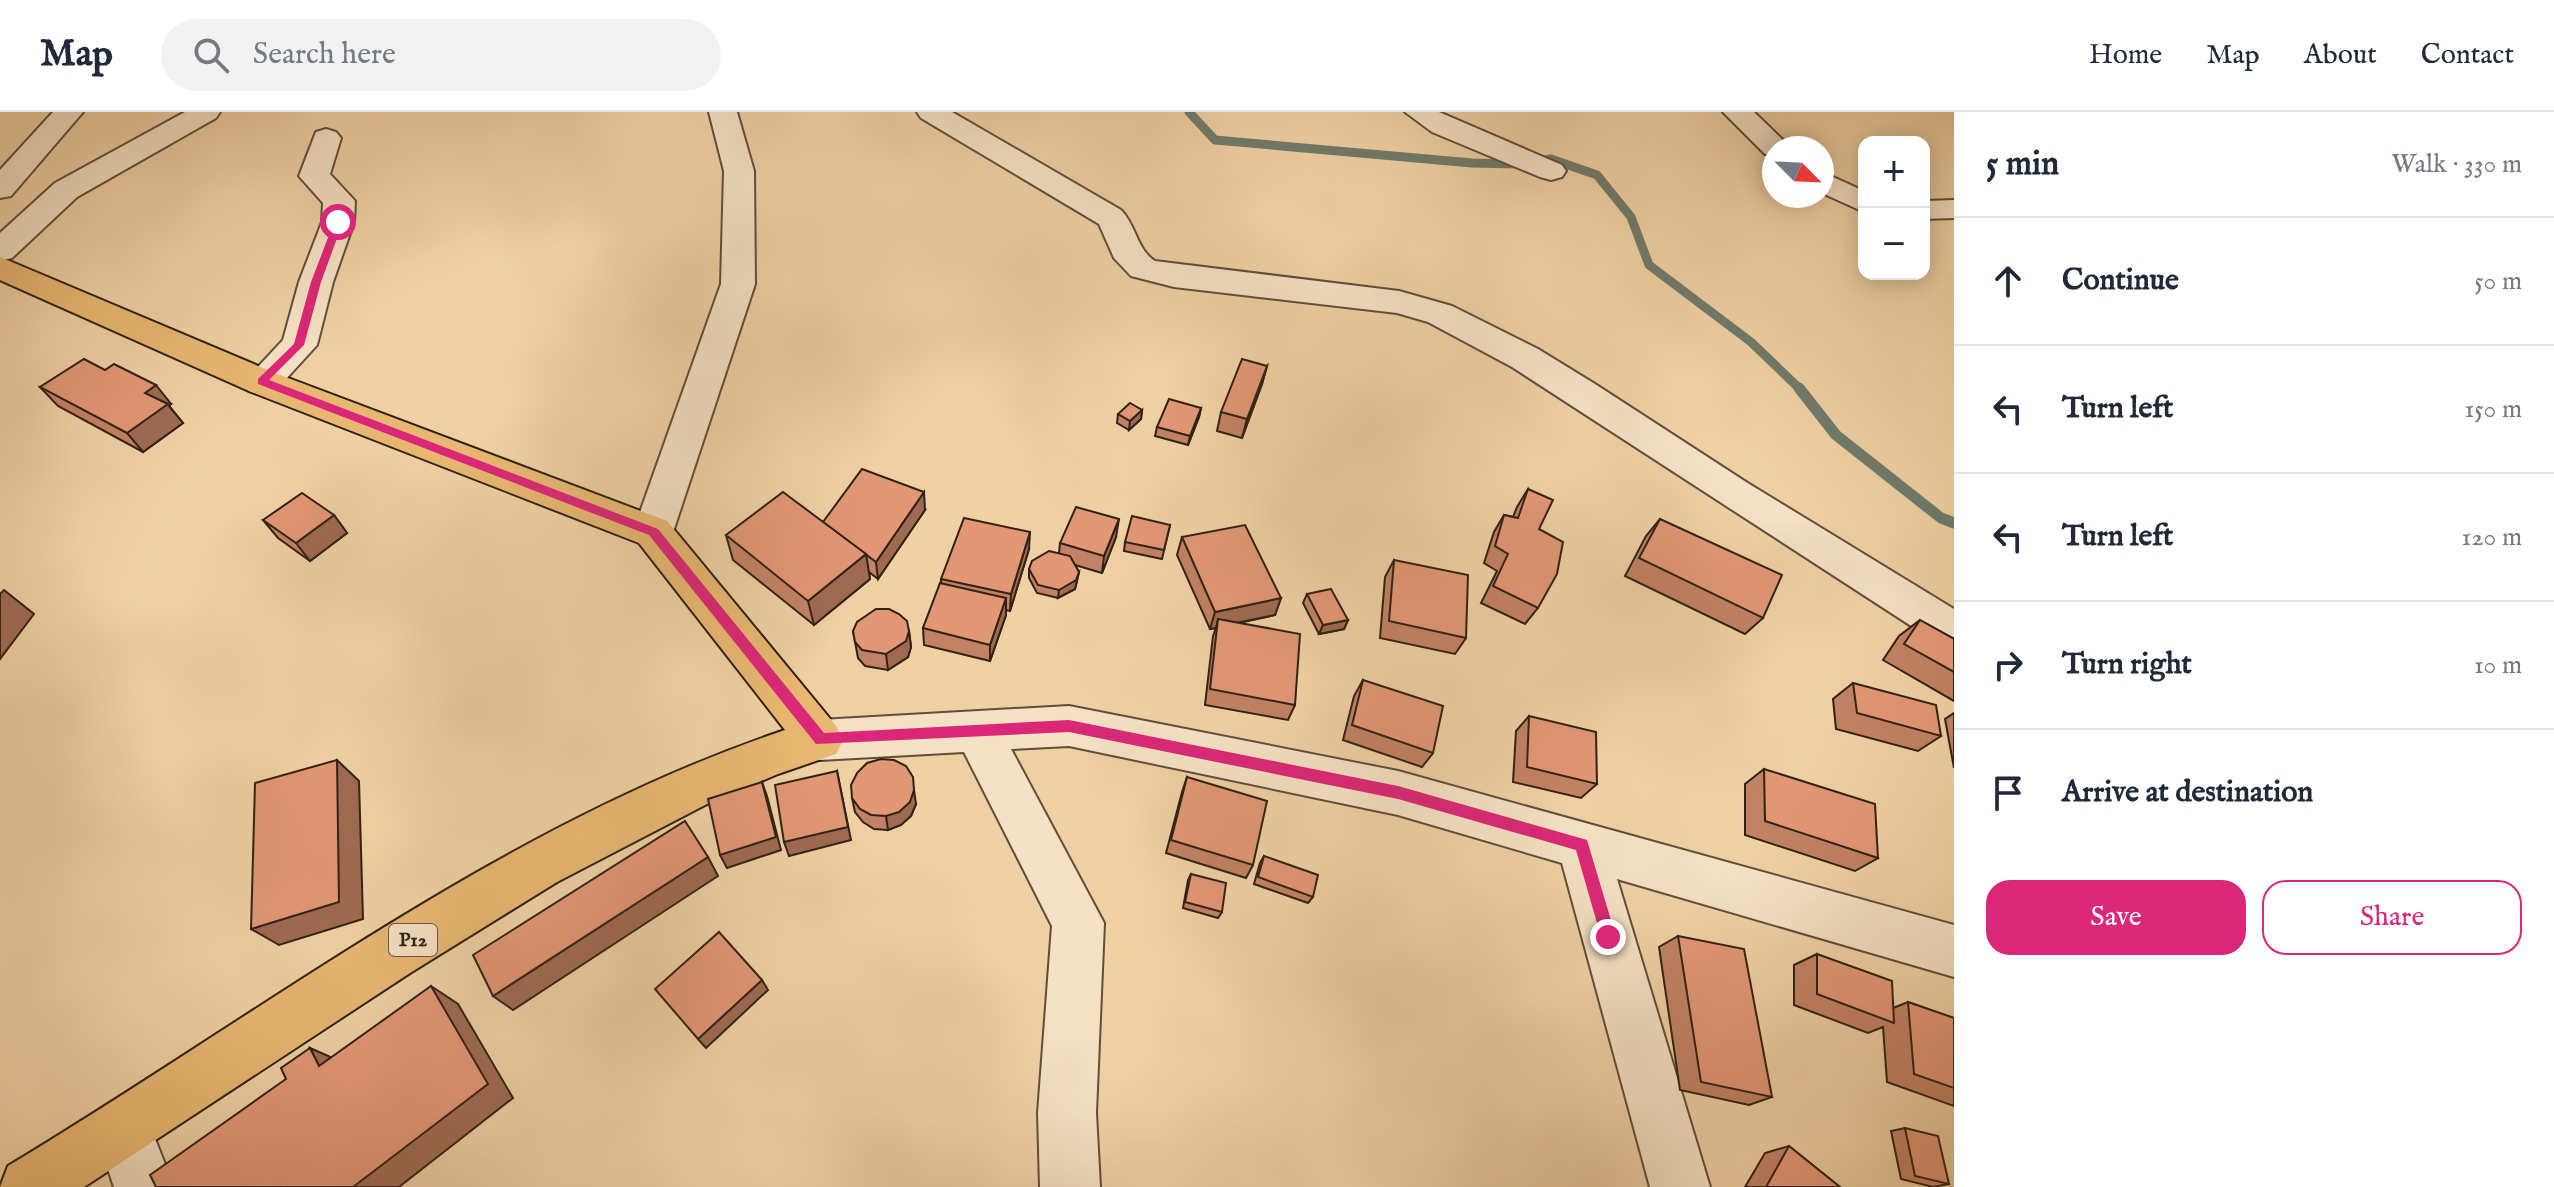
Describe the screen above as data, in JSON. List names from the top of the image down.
{
  "streets": {
    "main road": ["P12"]
  },
  "north": "bottom right",
  "page": {
    "header": "Map",
    "search": "Search here",
    "nav": [
      "Home",
      "Map",
      "About",
      "Contact"
    ],
    "heading": ["5 min", "Walk · 330 m"],
    "map_buttons": ["+", "−"],
    "list": [
      ["Continue", "50 m"],
      ["Turn left", "150 m"],
      ["Turn left", "120 m"],
      ["Turn right", "10 m"],
      "Arrive at destination"
    ],
    "buttons": ["Save", "Share"]
  }
}
